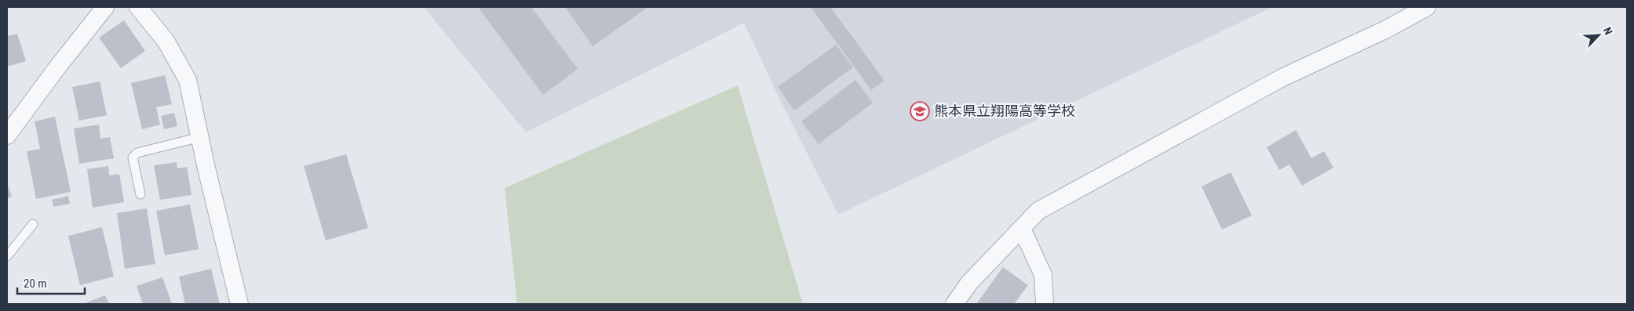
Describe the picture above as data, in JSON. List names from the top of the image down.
{
  "places": {
    "school or university": ["熊本県立翔陽高等学校"]
  },
  "scale_bar": "20 m",
  "north": "top right"
}
